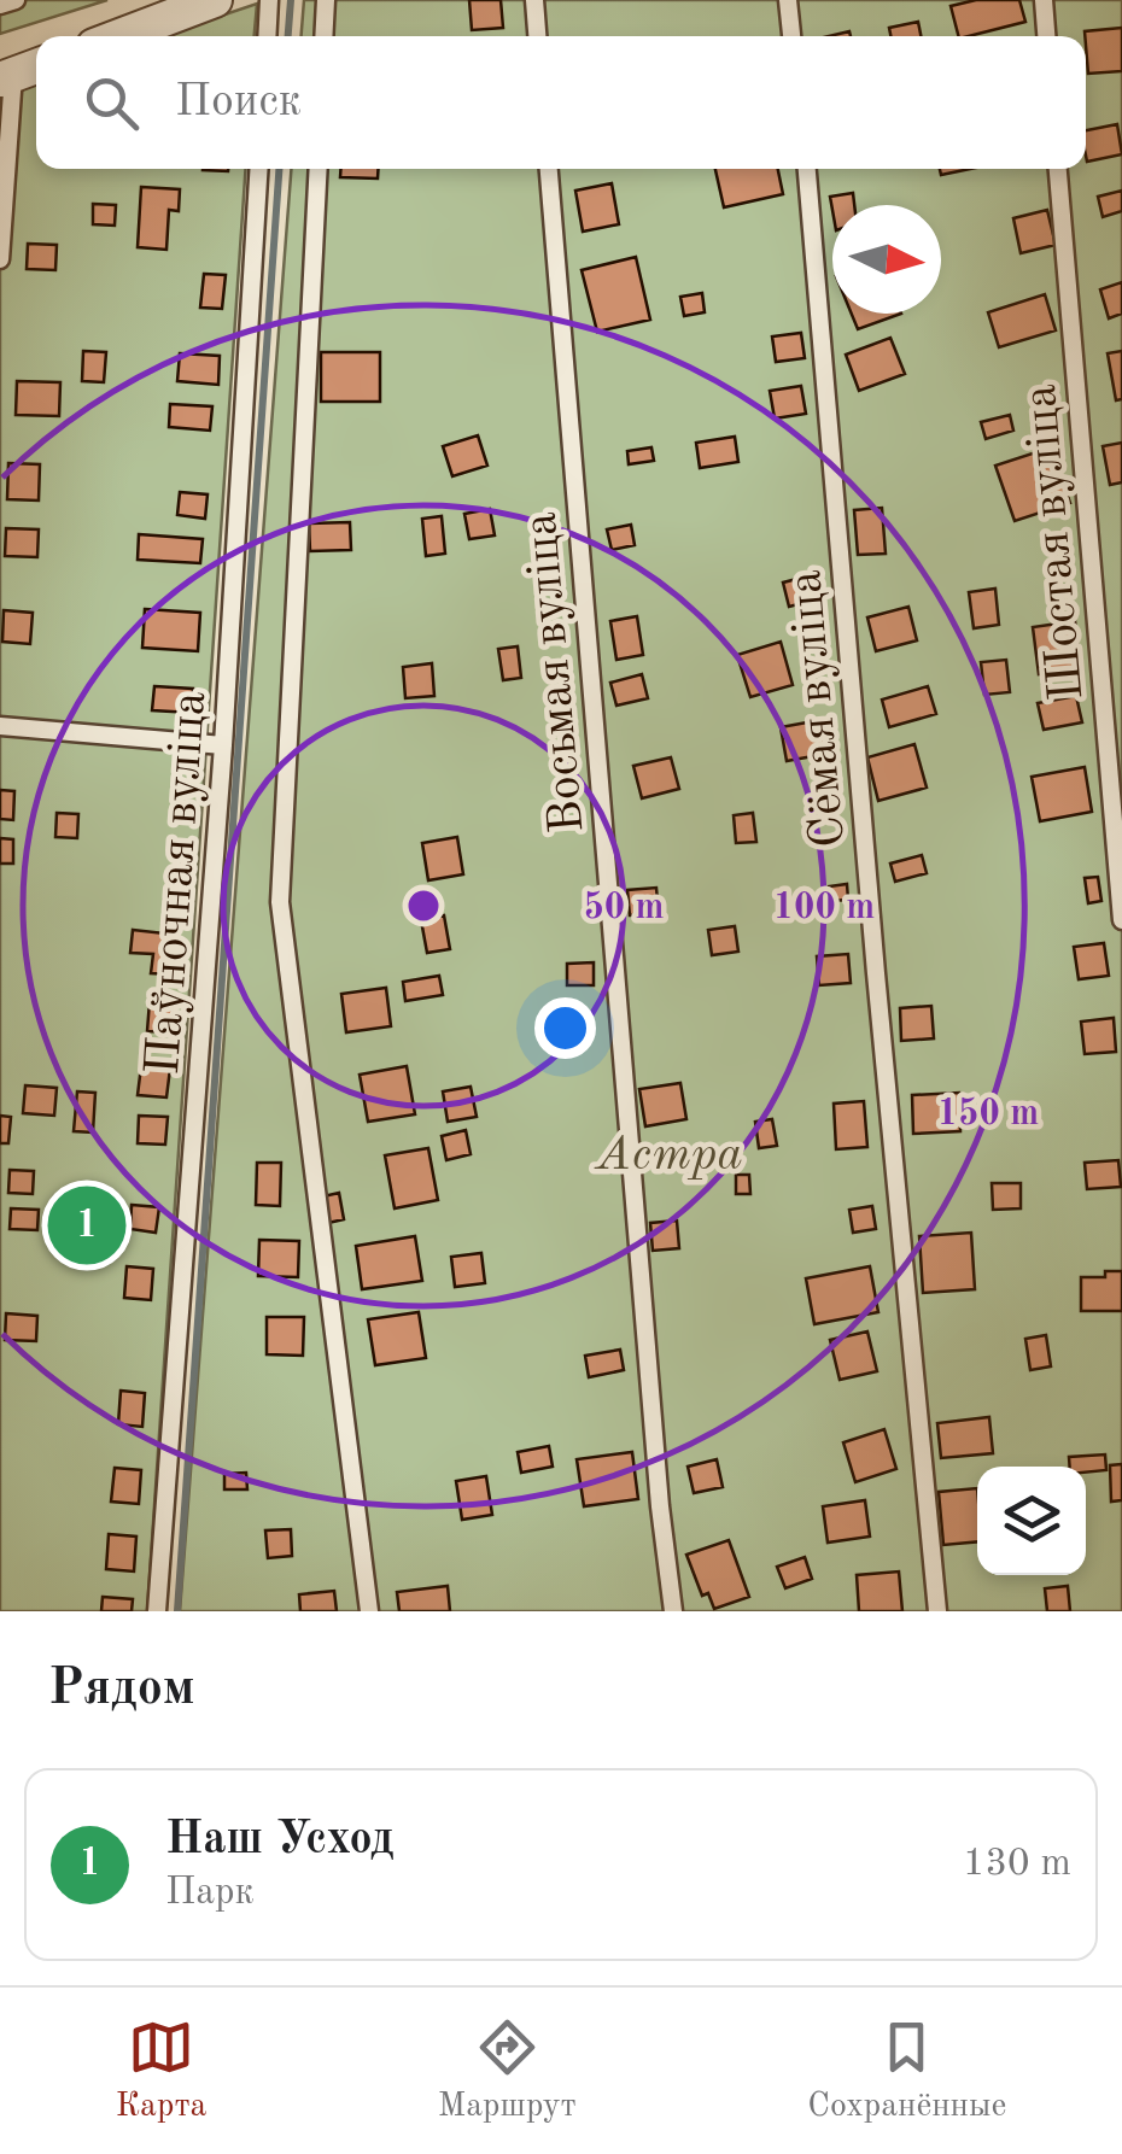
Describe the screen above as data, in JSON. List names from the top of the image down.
{
  "streets": {
    "lane": [
      "Шостая вуліца",
      "Восьмая вуліца",
      "Сёмая вуліца",
      "Паўночная вуліца"
    ]
  },
  "parks": ["Астра"],
  "north": "right",
  "page": {
    "search": "Поиск",
    "pins": "1",
    "heading": "Рядом",
    "list": [
      {
        "mark": "1",
        "name": "Наш Усход",
        "note": "Парк",
        "value": "130 m"
      }
    ],
    "nav": ["Карта", "Маршрут", "Сохранённые"]
  },
  "rings": ["50 m", "100 m", "150 m"]
}
